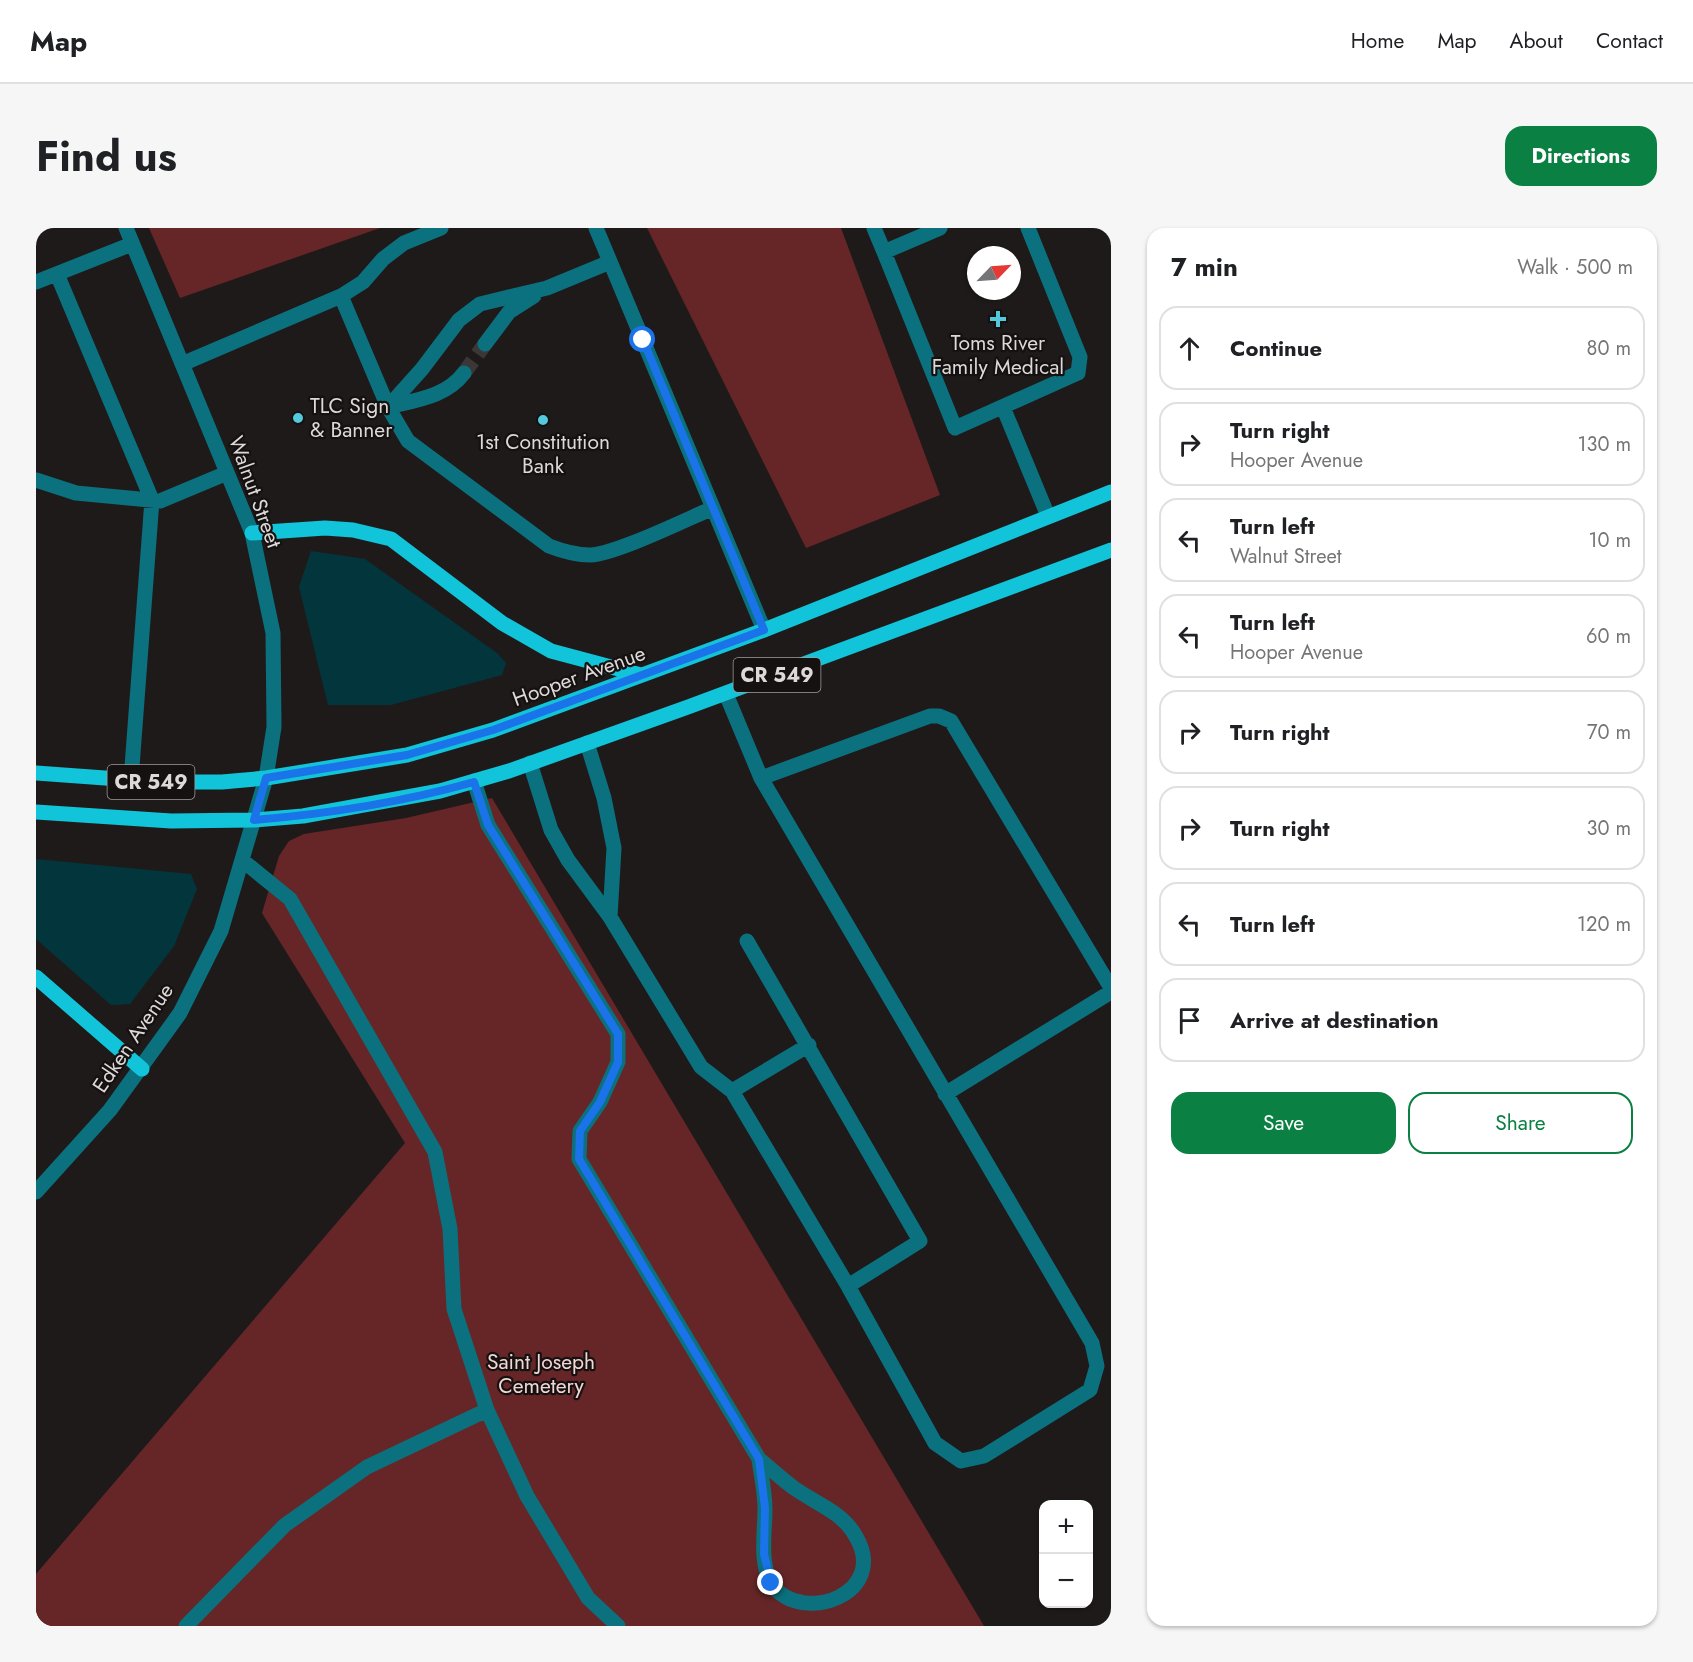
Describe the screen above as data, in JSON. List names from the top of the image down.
{
  "streets": {
    "main road": ["CR 549", "Hooper Avenue"],
    "street": ["Walnut Street", "Edken Avenue"]
  },
  "crossings": [
    ["Walnut Street", "CR 549"],
    ["Walnut Street", "Hooper Avenue"],
    ["Walnut Street", "Edken Avenue"],
    ["CR 549", "Edken Avenue"]
  ],
  "parks": ["Saint Joseph Cemetery"],
  "places": {
    "health": ["Toms River Family Medical"],
    "other": ["TLC Sign & Banner", "1st Constitution Bank"]
  },
  "north": "top right",
  "page": {
    "header": "Map",
    "nav": [
      "Home",
      "Map",
      "About",
      "Contact"
    ],
    "title": "Find us",
    "buttons": [
      "Directions",
      ["Save", "Share"]
    ],
    "heading": ["7 min", "Walk · 500 m"],
    "list": [
      ["Continue", "80 m"],
      ["Turn right", "Hooper Avenue", "130 m"],
      ["Turn left", "Walnut Street", "10 m"],
      ["Turn left", "Hooper Avenue", "60 m"],
      ["Turn right", "70 m"],
      ["Turn right", "30 m"],
      ["Turn left", "120 m"],
      "Arrive at destination"
    ],
    "map_buttons": ["+", "−"]
  }
}
